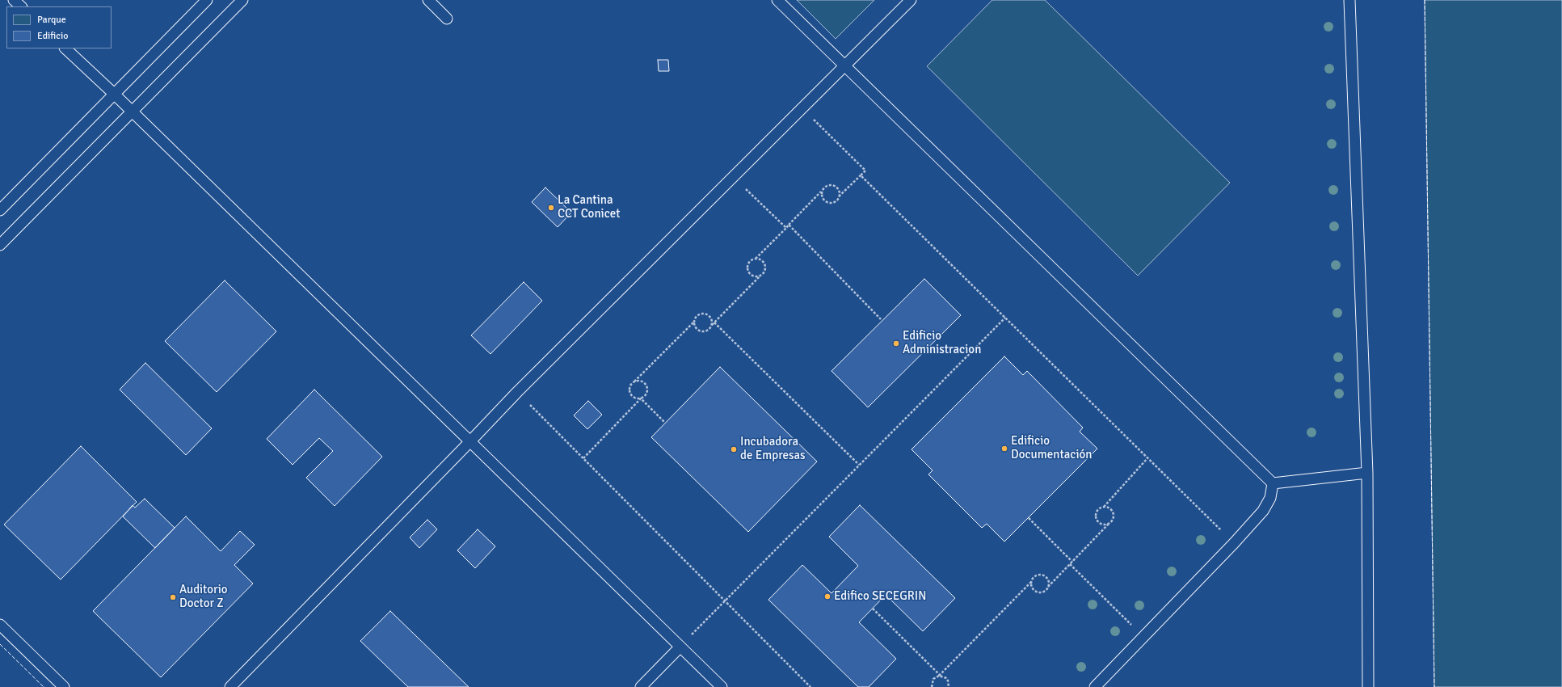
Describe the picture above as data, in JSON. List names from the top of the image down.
{
  "places": [
    "La Cantina CCT Conicet",
    "Edificio Administracion",
    "Edificio Documentación",
    "Incubadora de Empresas",
    "Edifico SECEGRIN",
    "Auditorio Doctor Z"
  ],
  "legend": ["Parque", "Edificio"]
}
